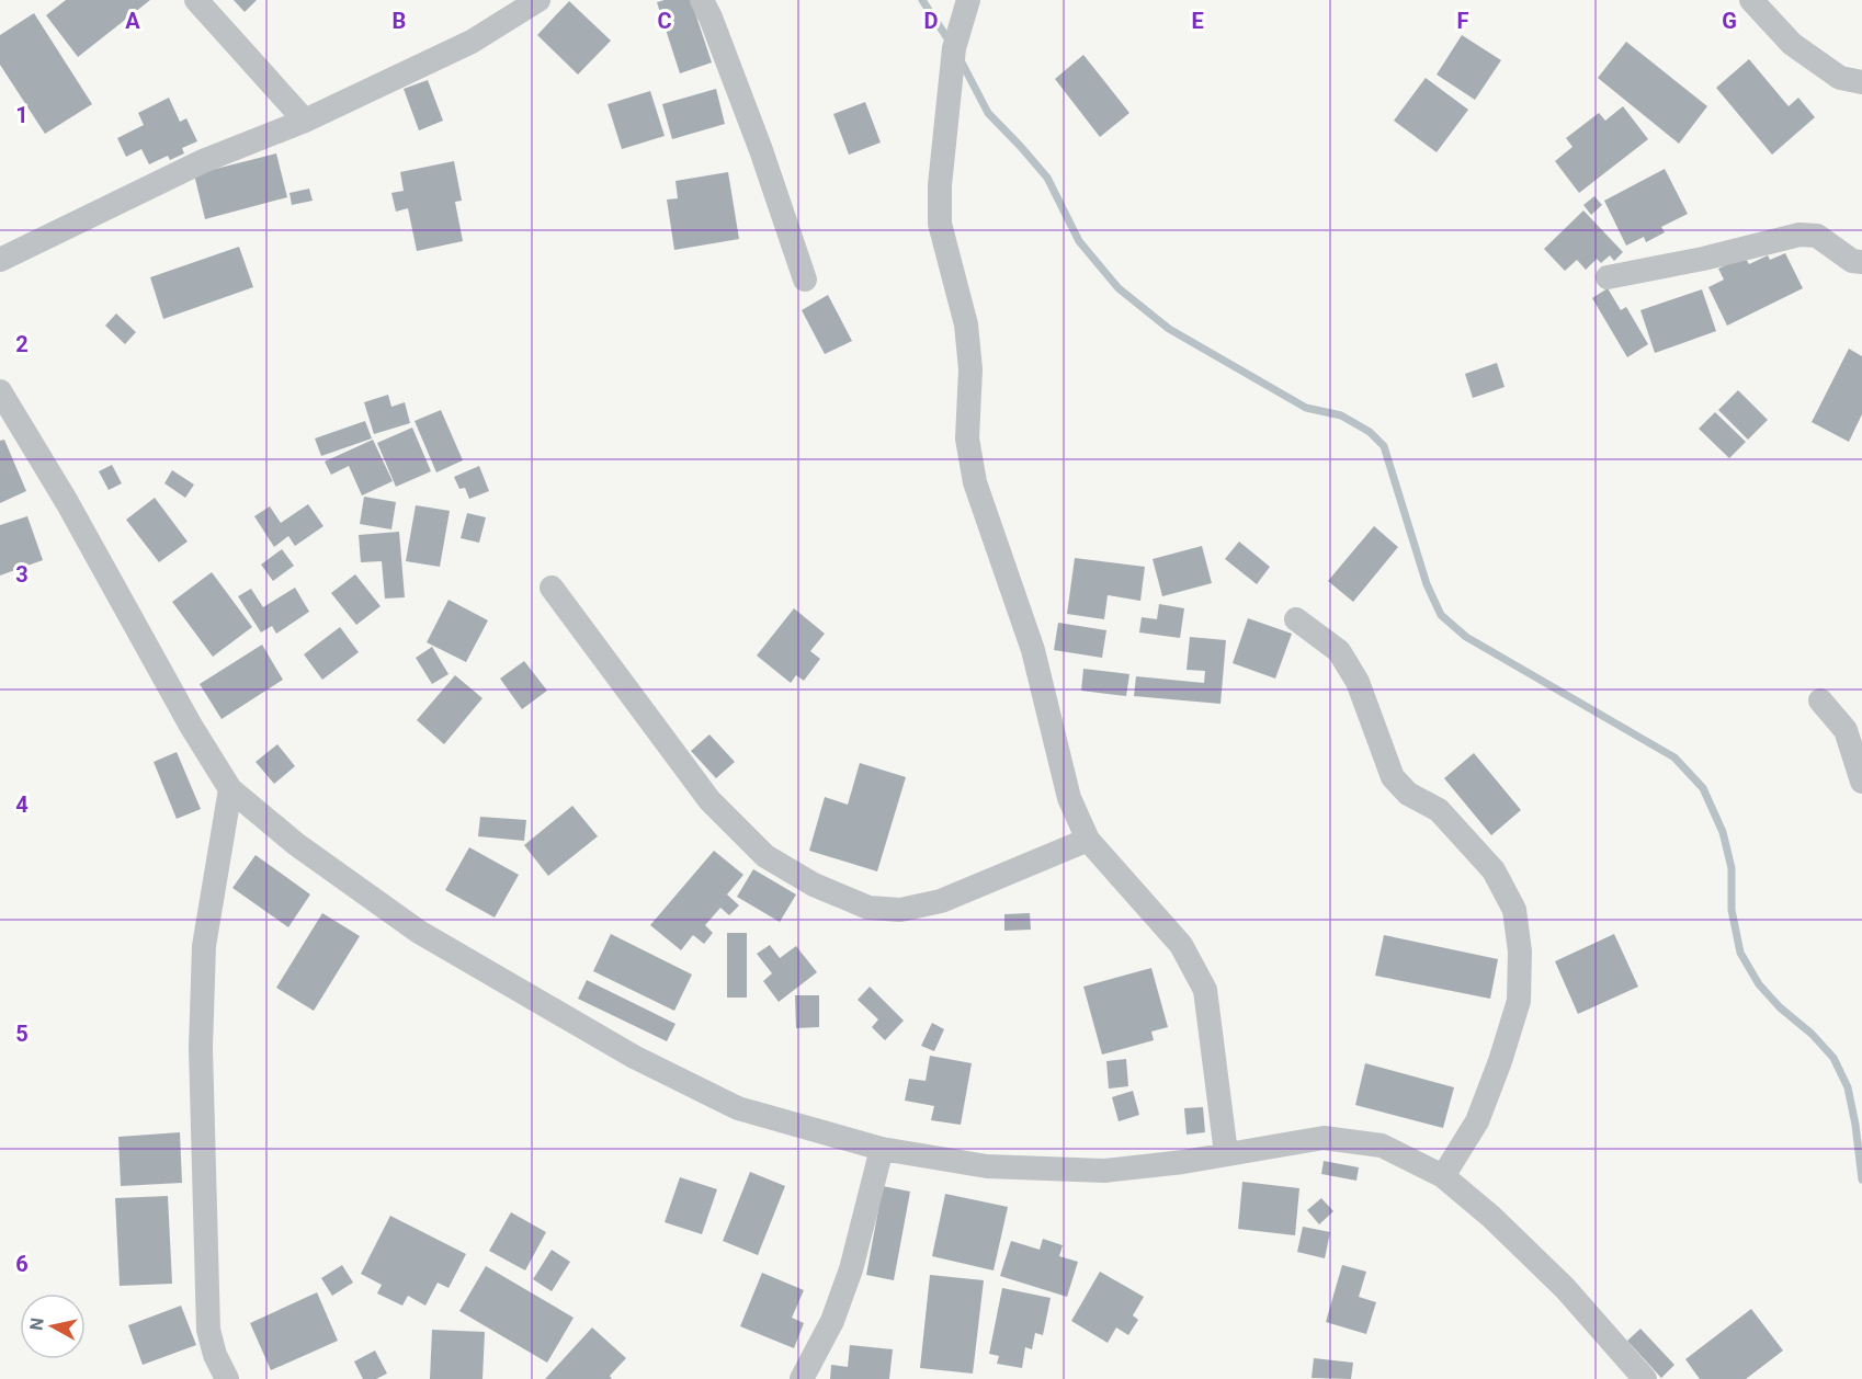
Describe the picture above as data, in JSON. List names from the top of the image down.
{
  "north": "left",
  "grid": {
    "columns": [
      "A",
      "B",
      "C",
      "D",
      "E",
      "F",
      "G"
    ],
    "rows": [
      "1",
      "2",
      "3",
      "4",
      "5",
      "6"
    ]
  }
}
